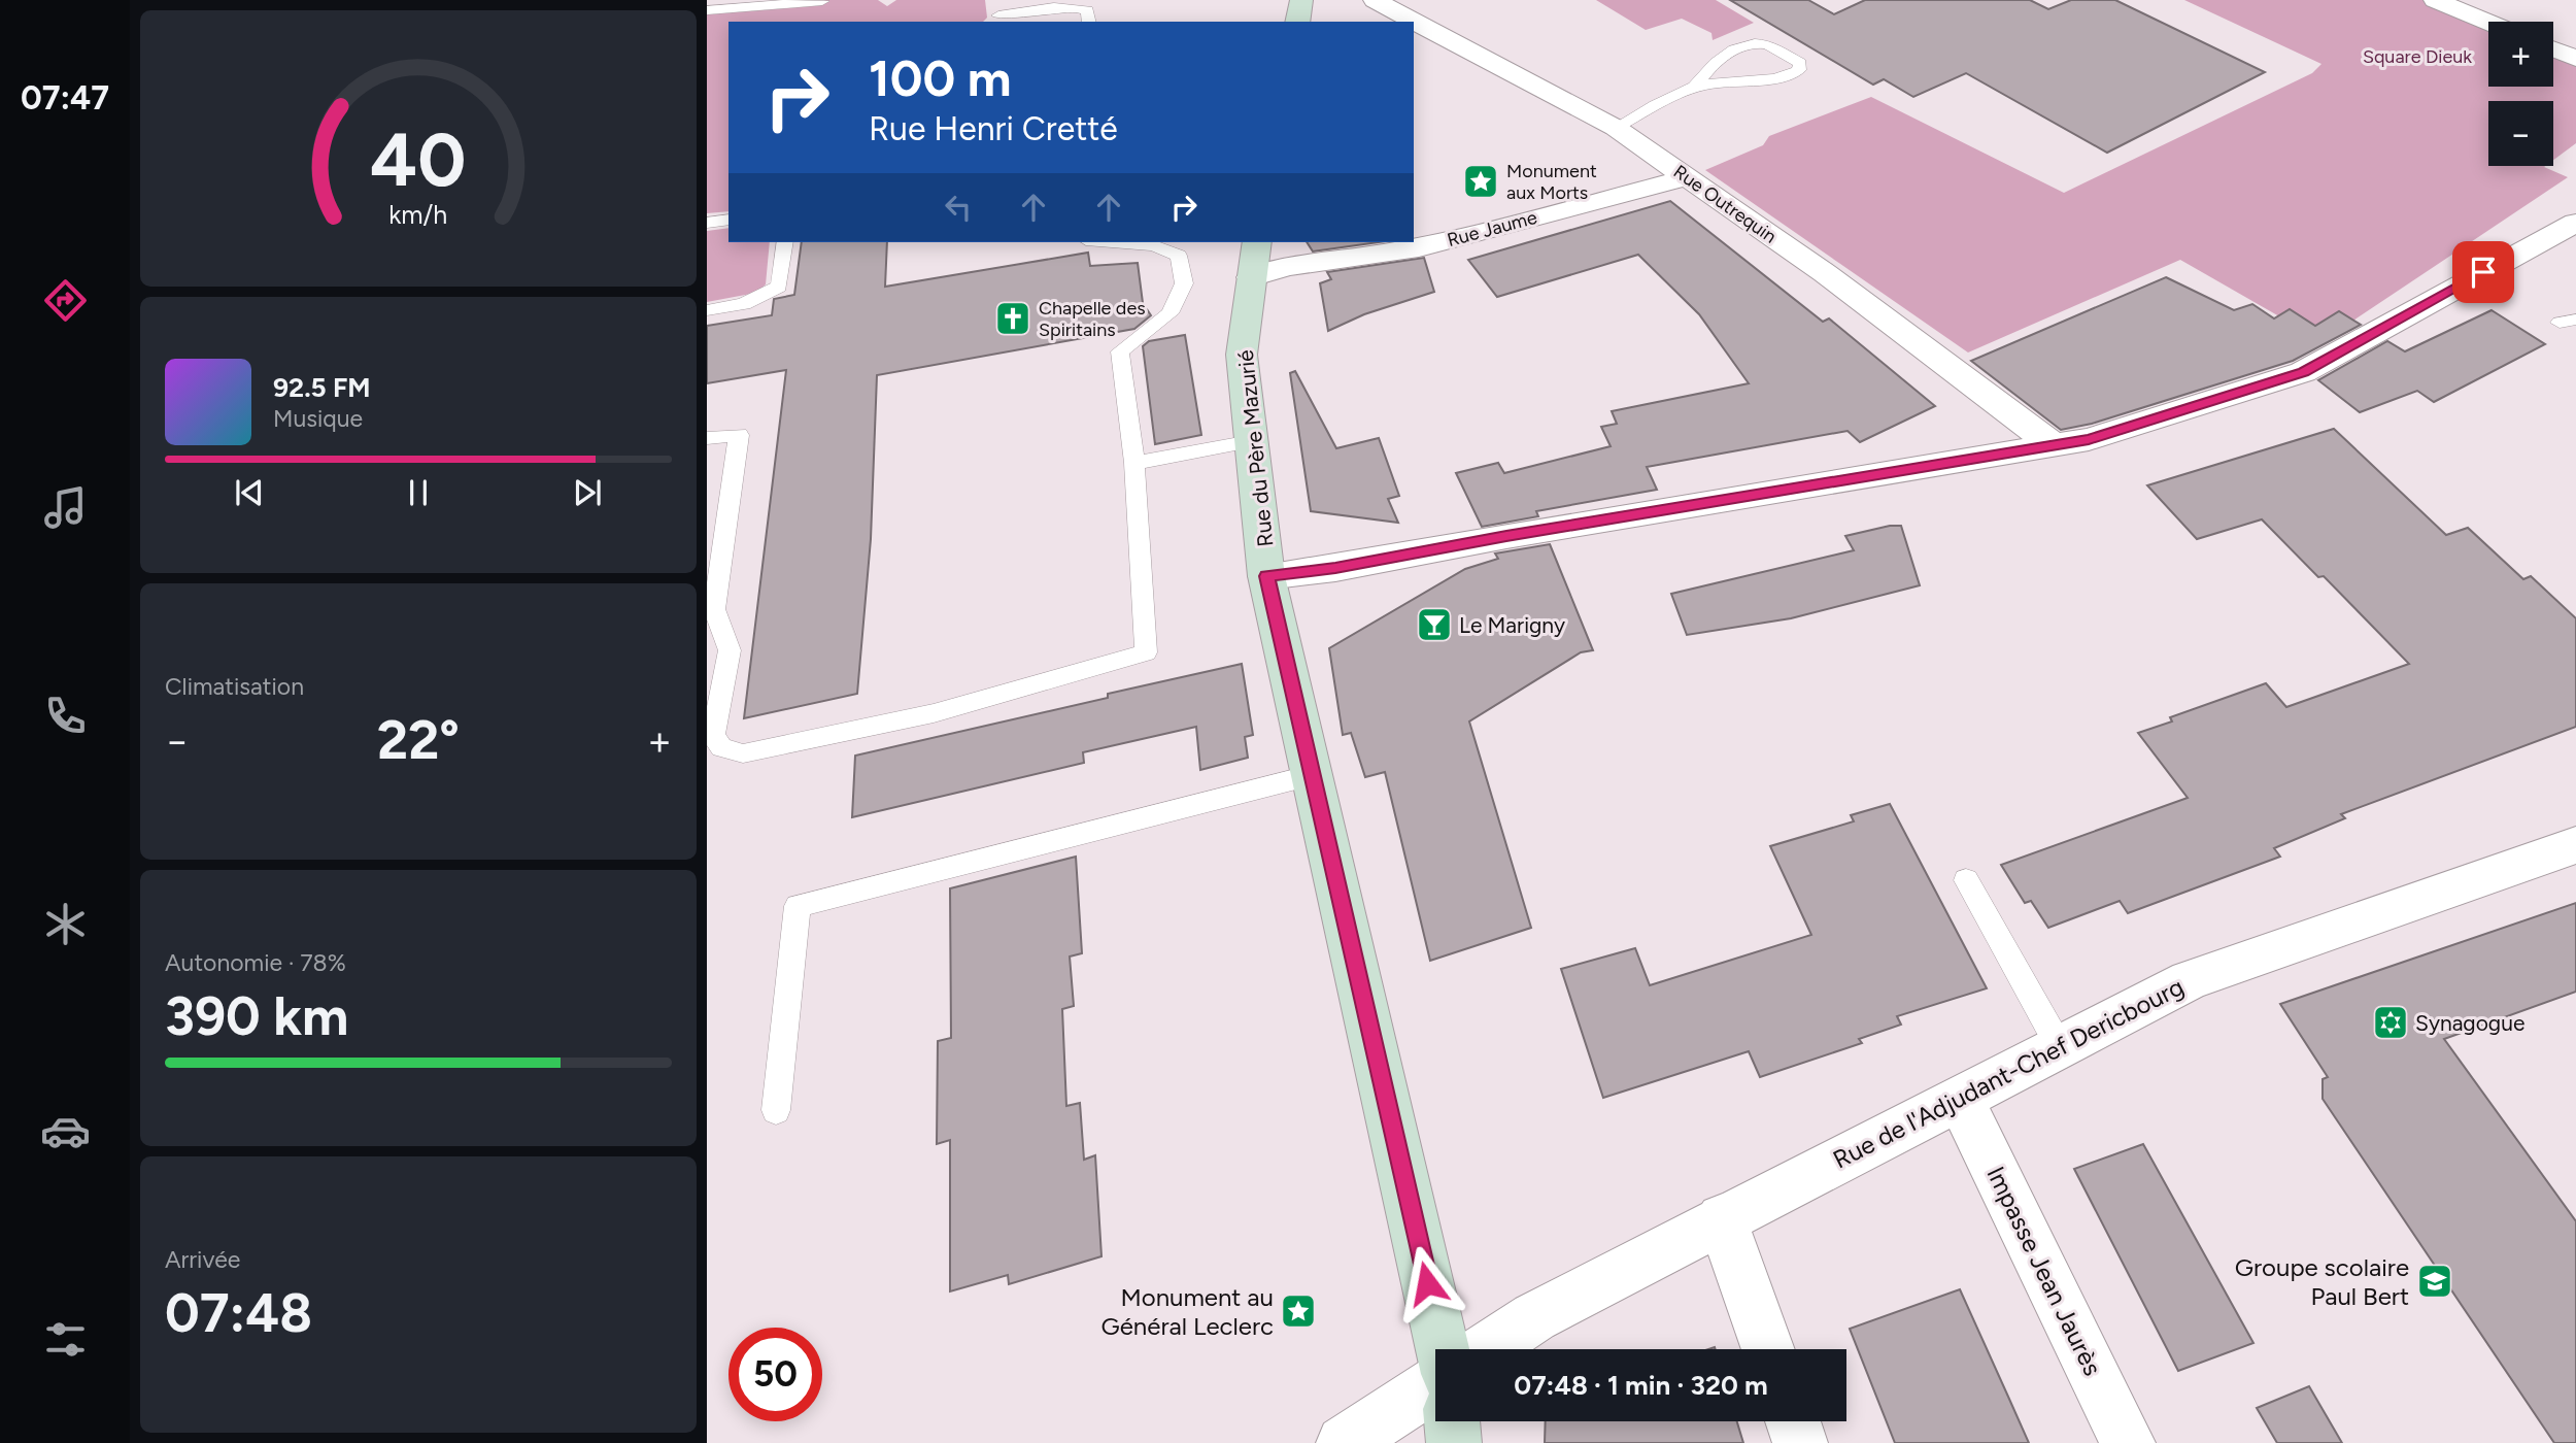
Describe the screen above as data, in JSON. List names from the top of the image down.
{
  "streets": {
    "main road": ["Rue du Père Mazurié"],
    "street": [
      "Rue Outrequin",
      "Rue Jaume",
      "Rue de l'Adjudant-Chef Dericbourg",
      "Impasse Jean Jaurès"
    ]
  },
  "crossings": [
    ["Rue Outrequin", "Rue Jaume"],
    ["Rue Jaume", "Rue du Père Mazurié"],
    ["Rue de l'Adjudant-Chef Dericbourg", "Impasse Jean Jaurès"]
  ],
  "parks": ["Square Dieuk"],
  "places": {
    "place": ["Monument aux Morts", "Monument au Général Leclerc"],
    "church": ["Chapelle des Spiritains"],
    "bar": ["Le Marigny"],
    "synagogue": ["Synagogue"],
    "school or university": ["Groupe scolaire Paul Bert"]
  },
  "page": {
    "tabs": "07:47",
    "map_buttons": ["+", "−"],
    "turn": ["100 m", "Rue Henri Cretté"],
    "song": ["92.5 FM", "Musique"],
    "tile": [
      "Climatisation",
      ["Autonomie · 78%", "390 km"],
      ["Arrivée", "07:48"]
    ],
    "heat": ["−", "22°", "+"],
    "limit": "50",
    "trip": "07:48 · 1 min · 320 m",
    "gauge": ["40", "km/h"]
  }
}
